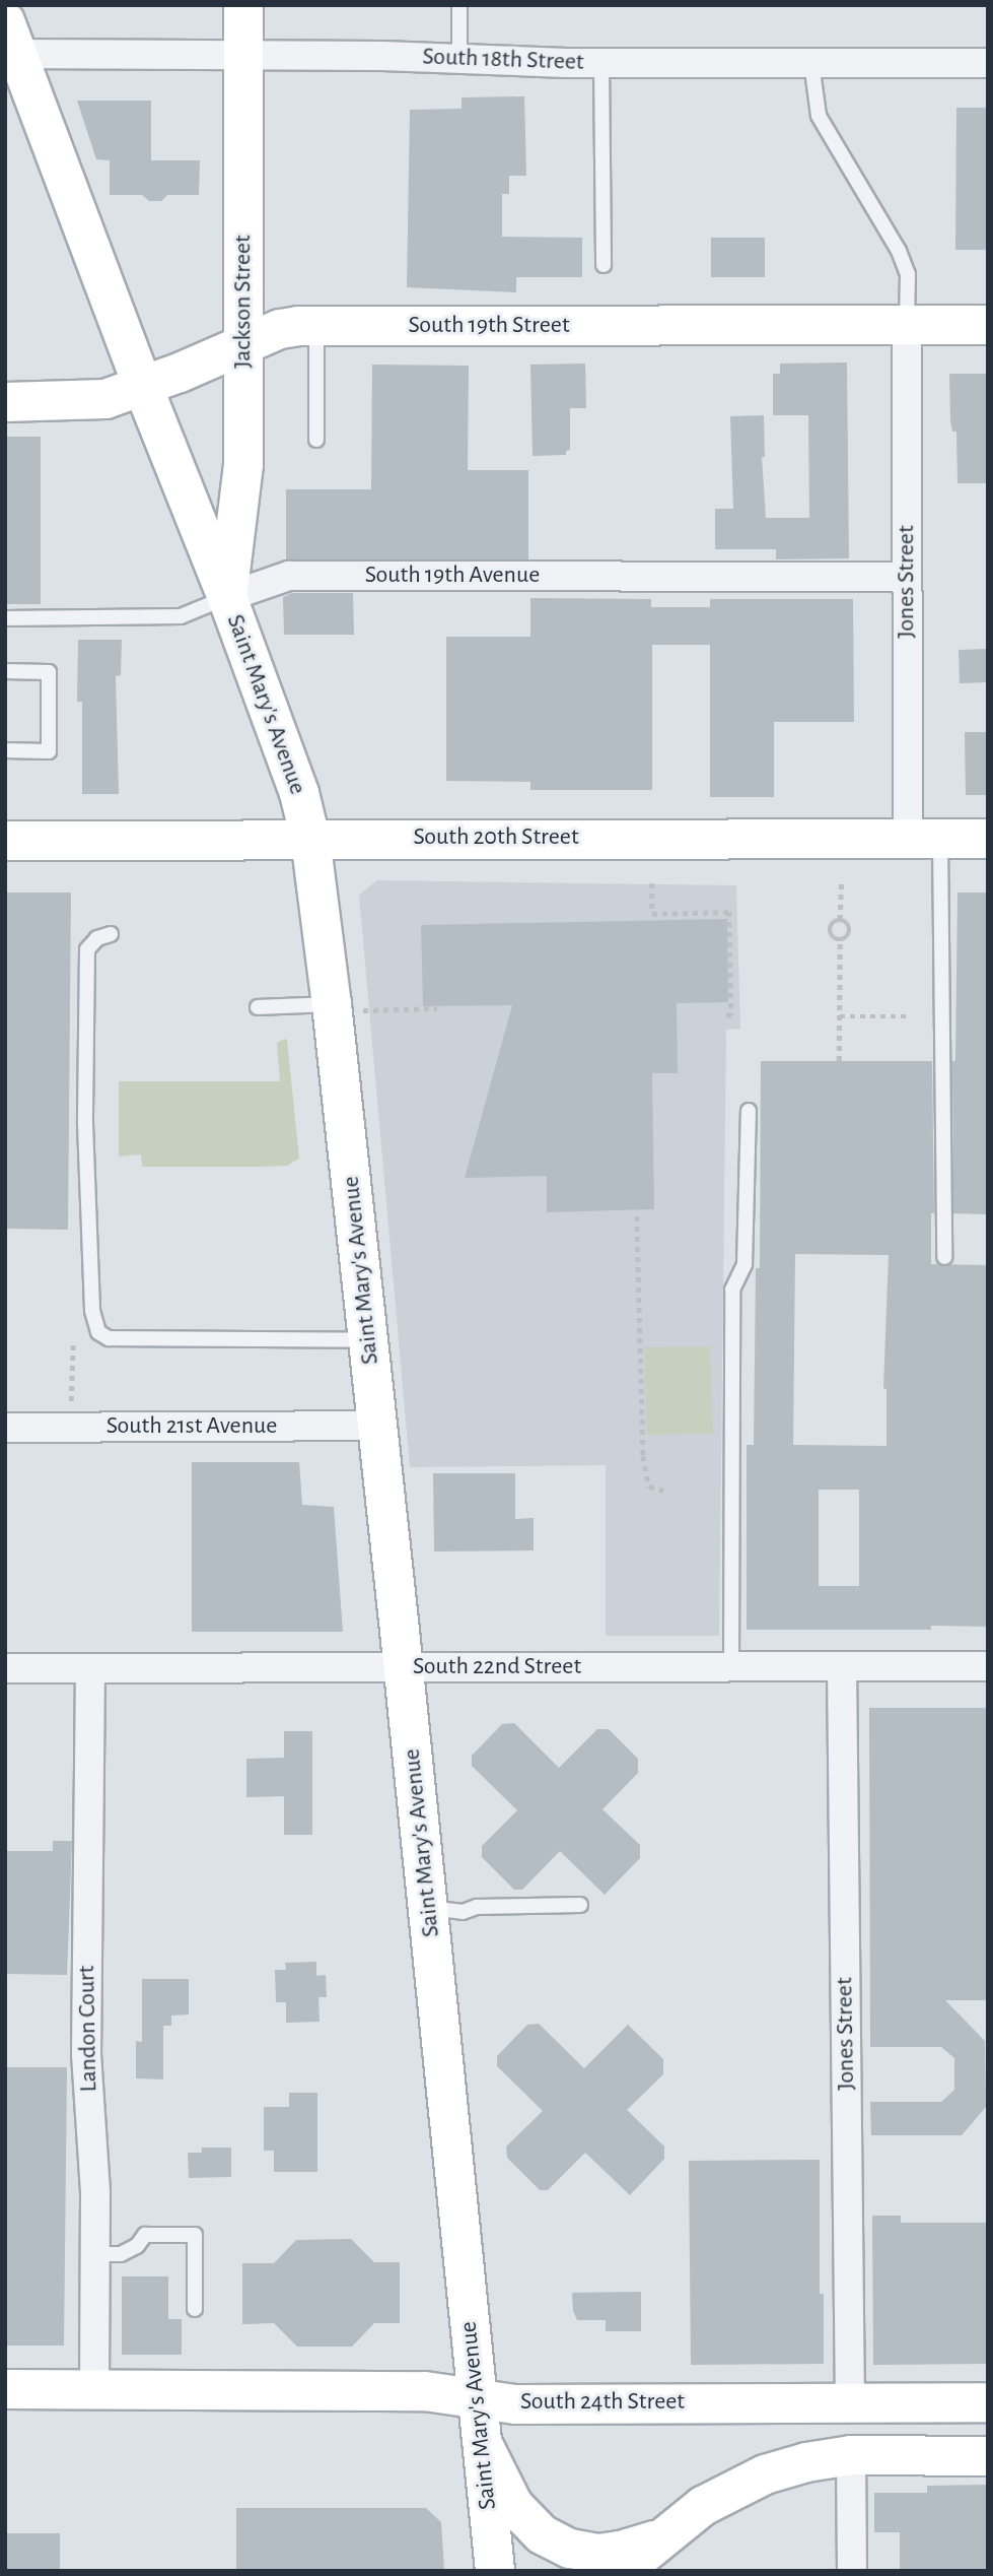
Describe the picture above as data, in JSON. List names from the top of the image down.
{
  "streets": {
    "main road": [
      "Jackson Street",
      "South 19th Street",
      "Saint Mary's Avenue",
      "South 20th Street",
      "South 24th Street"
    ],
    "street": [
      "South 18th Street",
      "South 19th Avenue",
      "Jones Street",
      "South 21st Avenue",
      "South 22nd Street",
      "Landon Court"
    ]
  },
  "crossings": [
    ["South 18th Street", "Jackson Street"],
    ["South 18th Street", "Saint Mary's Avenue"],
    ["Jackson Street", "South 19th Street"],
    ["Jackson Street", "South 19th Avenue"],
    ["Jackson Street", "Saint Mary's Avenue"],
    ["South 19th Street", "Jones Street"],
    ["South 19th Street", "Saint Mary's Avenue"],
    ["South 19th Avenue", "Jones Street"],
    ["South 19th Avenue", "Saint Mary's Avenue"],
    ["Jones Street", "South 20th Street"],
    ["Jones Street", "South 22nd Street"],
    ["Jones Street", "South 24th Street"],
    ["Saint Mary's Avenue", "South 20th Street"],
    ["Saint Mary's Avenue", "South 21st Avenue"],
    ["Saint Mary's Avenue", "South 22nd Street"],
    ["Saint Mary's Avenue", "South 24th Street"],
    ["South 22nd Street", "Landon Court"],
    ["Landon Court", "South 24th Street"]
  ]
}
